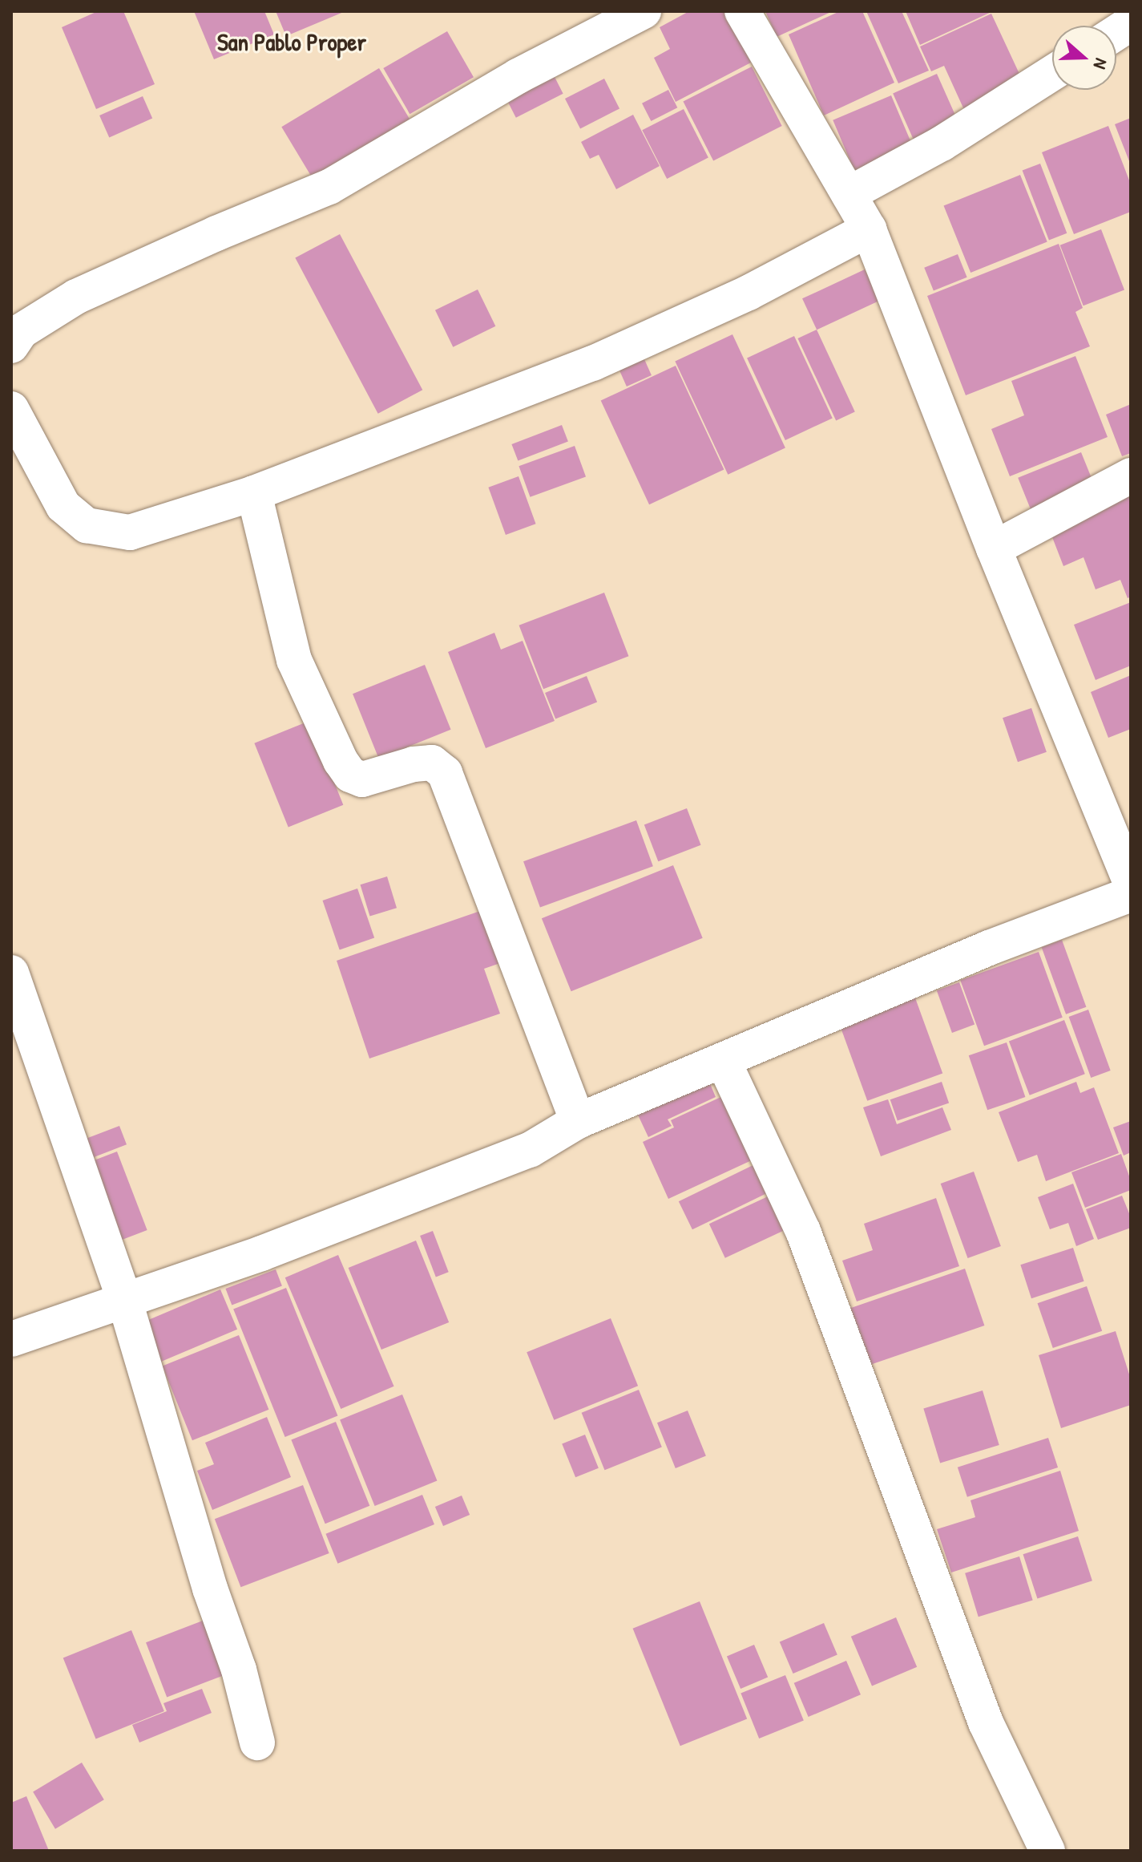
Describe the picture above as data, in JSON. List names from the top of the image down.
{
  "districts": ["San Pablo Proper"],
  "north": "right"
}
